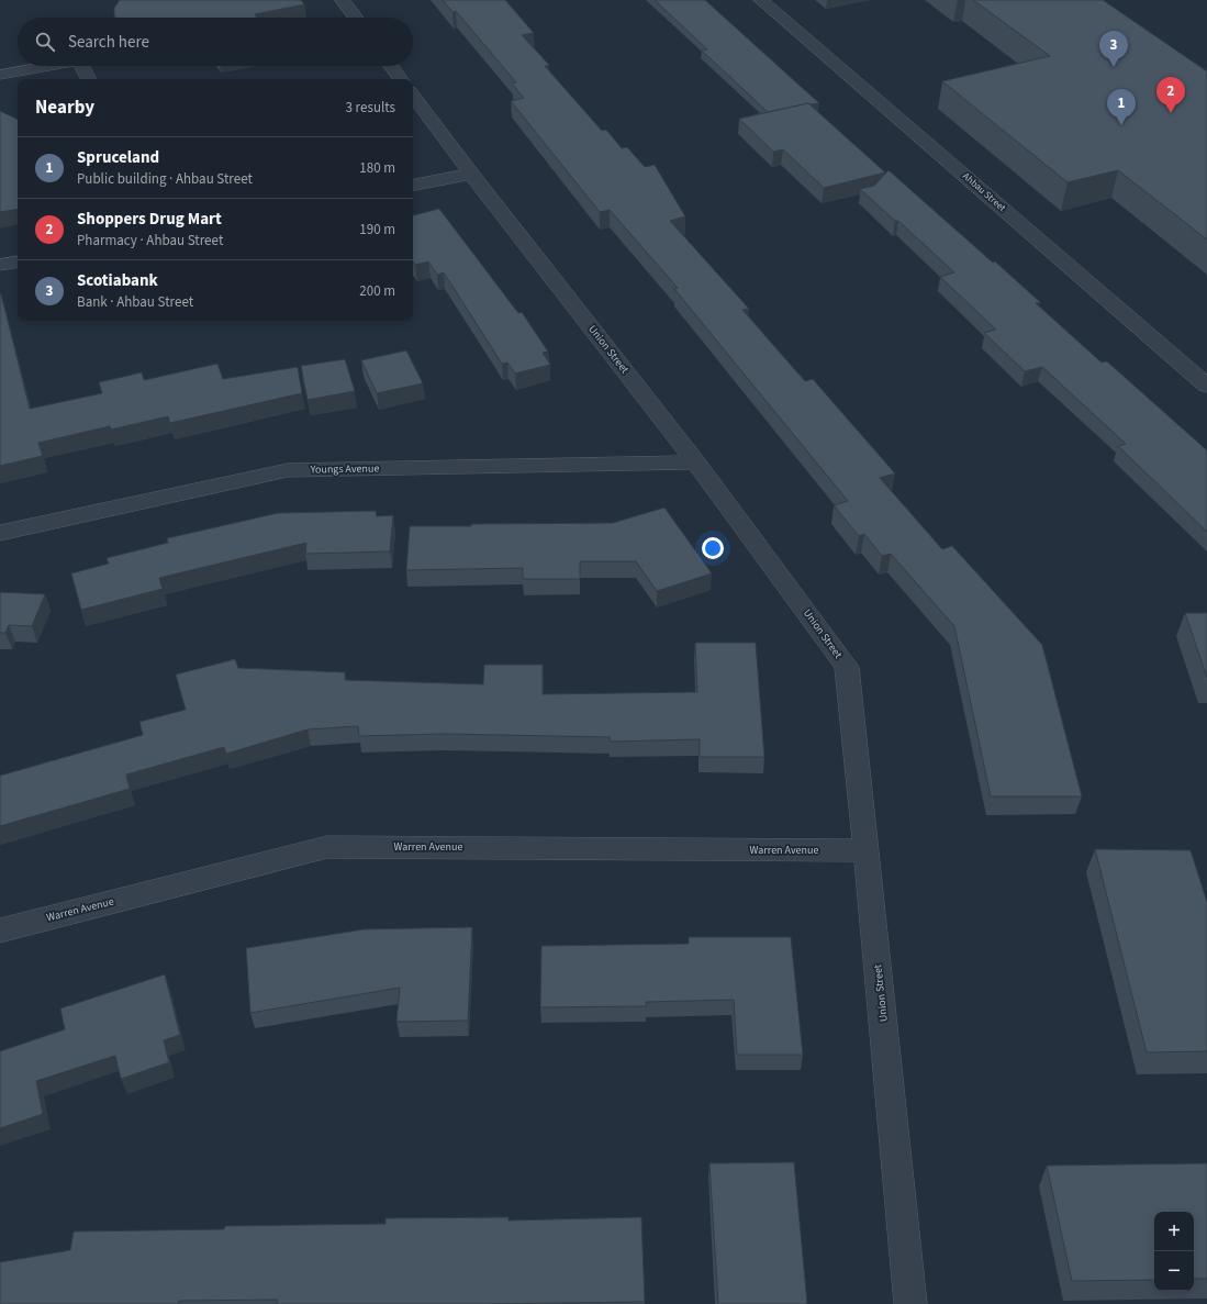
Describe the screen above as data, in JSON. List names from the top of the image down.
{
  "streets": {
    "street": [
      "Ahbau Street",
      "Union Street",
      "Youngs Avenue",
      "Warren Avenue"
    ]
  },
  "crossings": [
    ["Union Street", "Youngs Avenue"],
    ["Union Street", "Warren Avenue"]
  ],
  "page": {
    "search": "Search here",
    "pins": ["3", "2", "1"],
    "heading": ["Nearby", "3 results"],
    "list": [
      {
        "mark": "1",
        "name": "Spruceland",
        "note": "Public building · Ahbau Street",
        "value": "180 m"
      },
      {
        "mark": "2",
        "name": "Shoppers Drug Mart",
        "note": "Pharmacy · Ahbau Street",
        "value": "190 m"
      },
      {
        "mark": "3",
        "name": "Scotiabank",
        "note": "Bank · Ahbau Street",
        "value": "200 m"
      }
    ],
    "map_buttons": ["+", "−"]
  }
}
